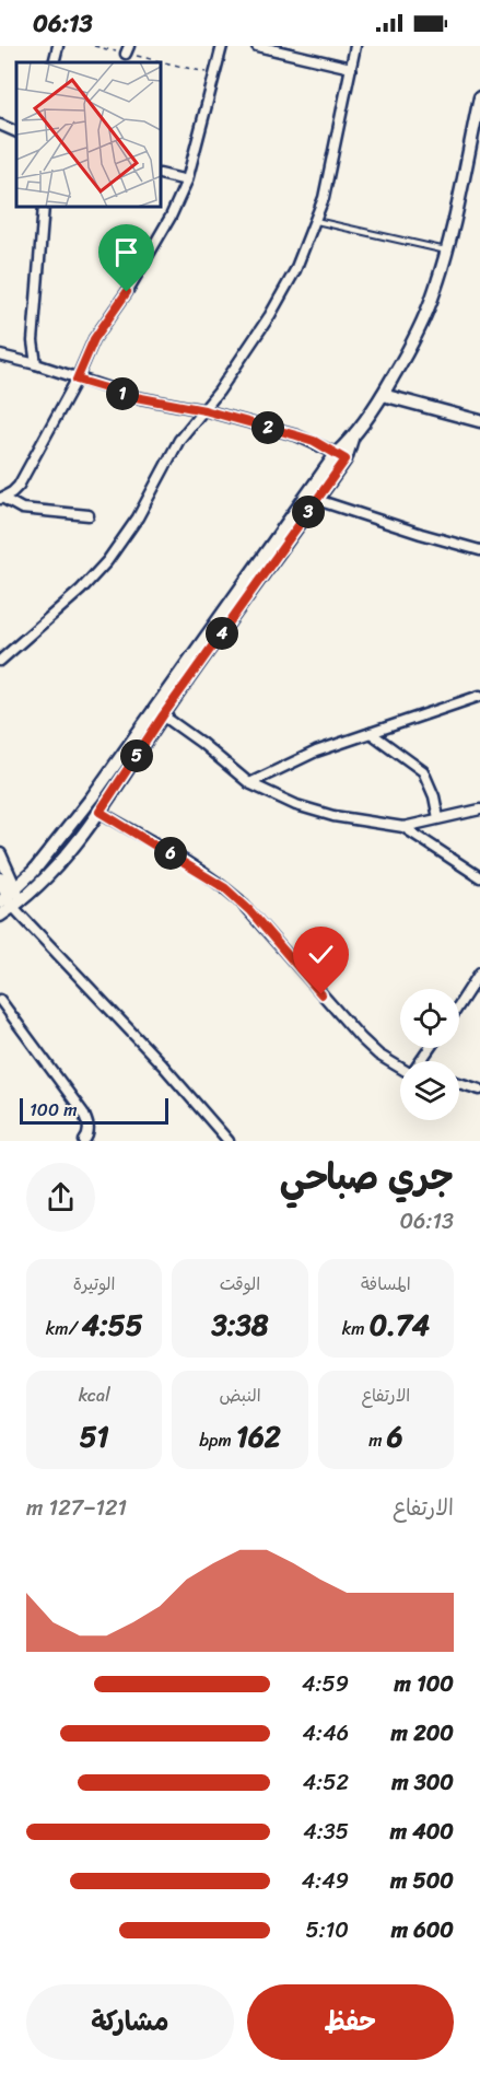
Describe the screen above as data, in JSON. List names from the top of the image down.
{
  "scale_bar": "100 m",
  "page": {
    "status": "06:13",
    "pins": [
      "1",
      "2",
      "3",
      "4",
      "5",
      "6"
    ],
    "scale": "100 m",
    "heading": ["جري صباحي", "06:13"],
    "stats": [
      ["المسافة", "0.74 km"],
      ["الوقت", "3:38"],
      ["الوتيرة", "4:55 /km"],
      ["الارتفاع", "6 m"],
      ["النبض", "162 bpm"],
      ["kcal", "51"]
    ],
    "chart": ["الارتفاع", "121–127 m"],
    "list": [
      {
        "name": "100 m",
        "note": "4:59"
      },
      {
        "name": "200 m",
        "note": "4:46"
      },
      {
        "name": "300 m",
        "note": "4:52"
      },
      {
        "name": "400 m",
        "note": "4:35"
      },
      {
        "name": "500 m",
        "note": "4:49"
      },
      {
        "name": "600 m",
        "note": "5:10"
      }
    ],
    "buttons": ["حفظ", "مشاركة"]
  }
}
